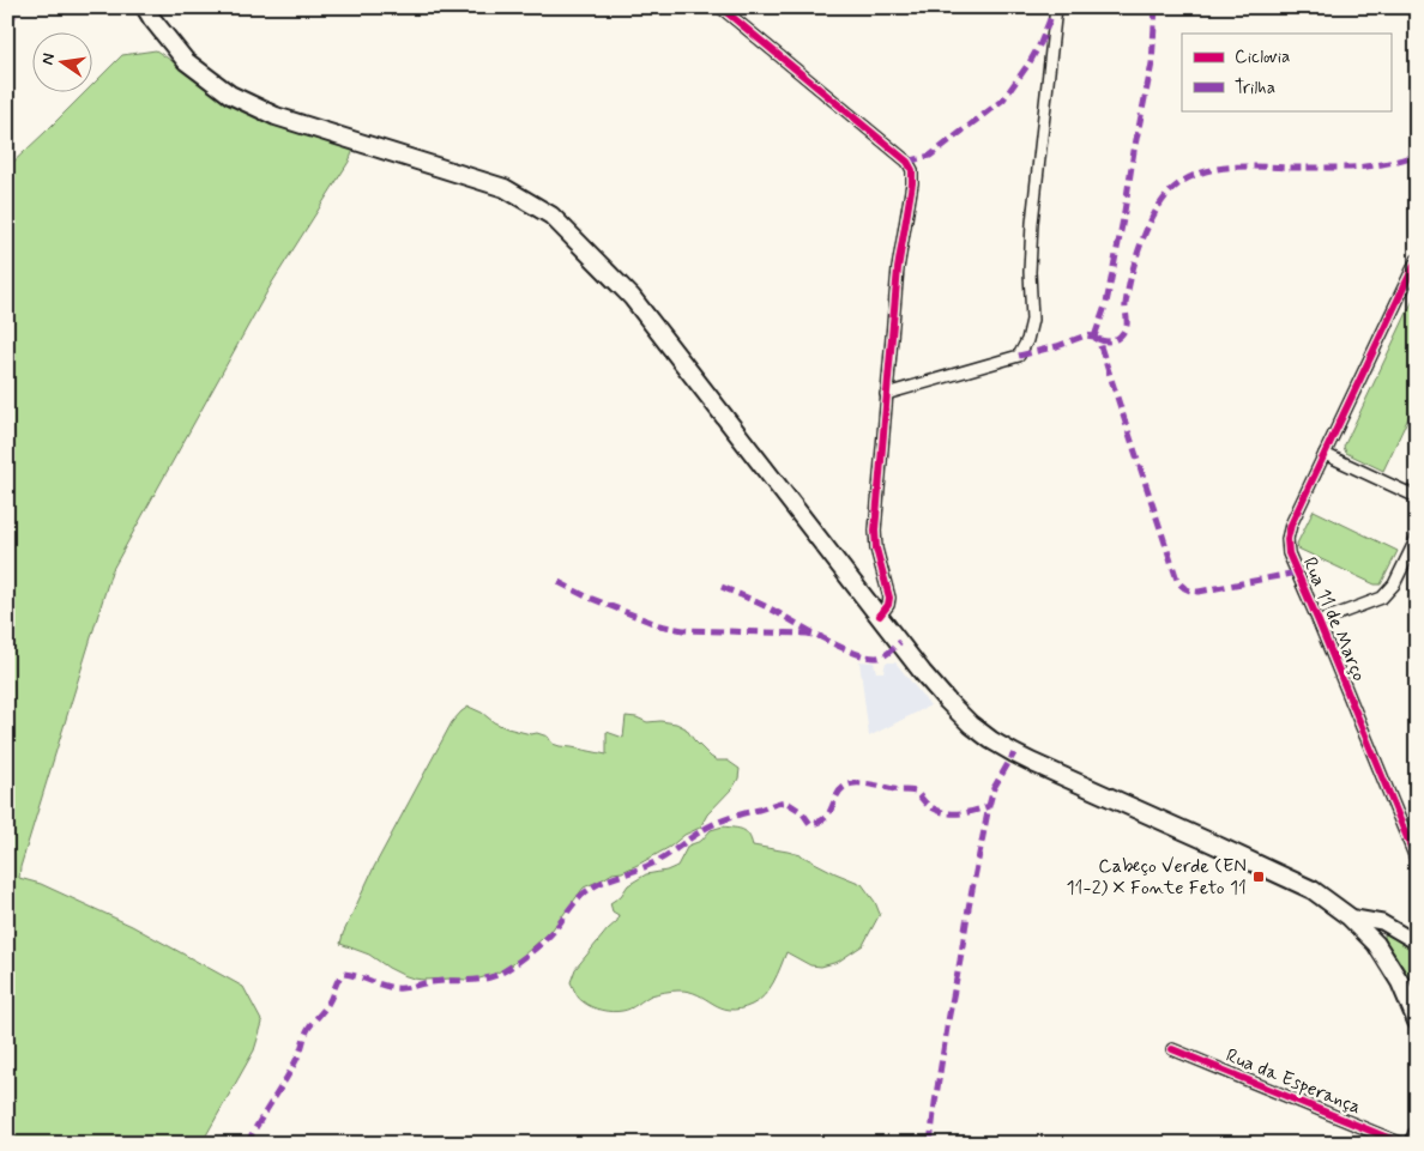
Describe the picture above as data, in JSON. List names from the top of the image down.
{
  "streets": {
    "street": ["Rua 11 de Março", "Rua da Esperança"]
  },
  "places": {
    "transit": ["Cabeço Verde (EN 11-2) X Fonte Feto 11"]
  },
  "legend": ["Ciclovia", "Trilha"],
  "north": "left"
}
